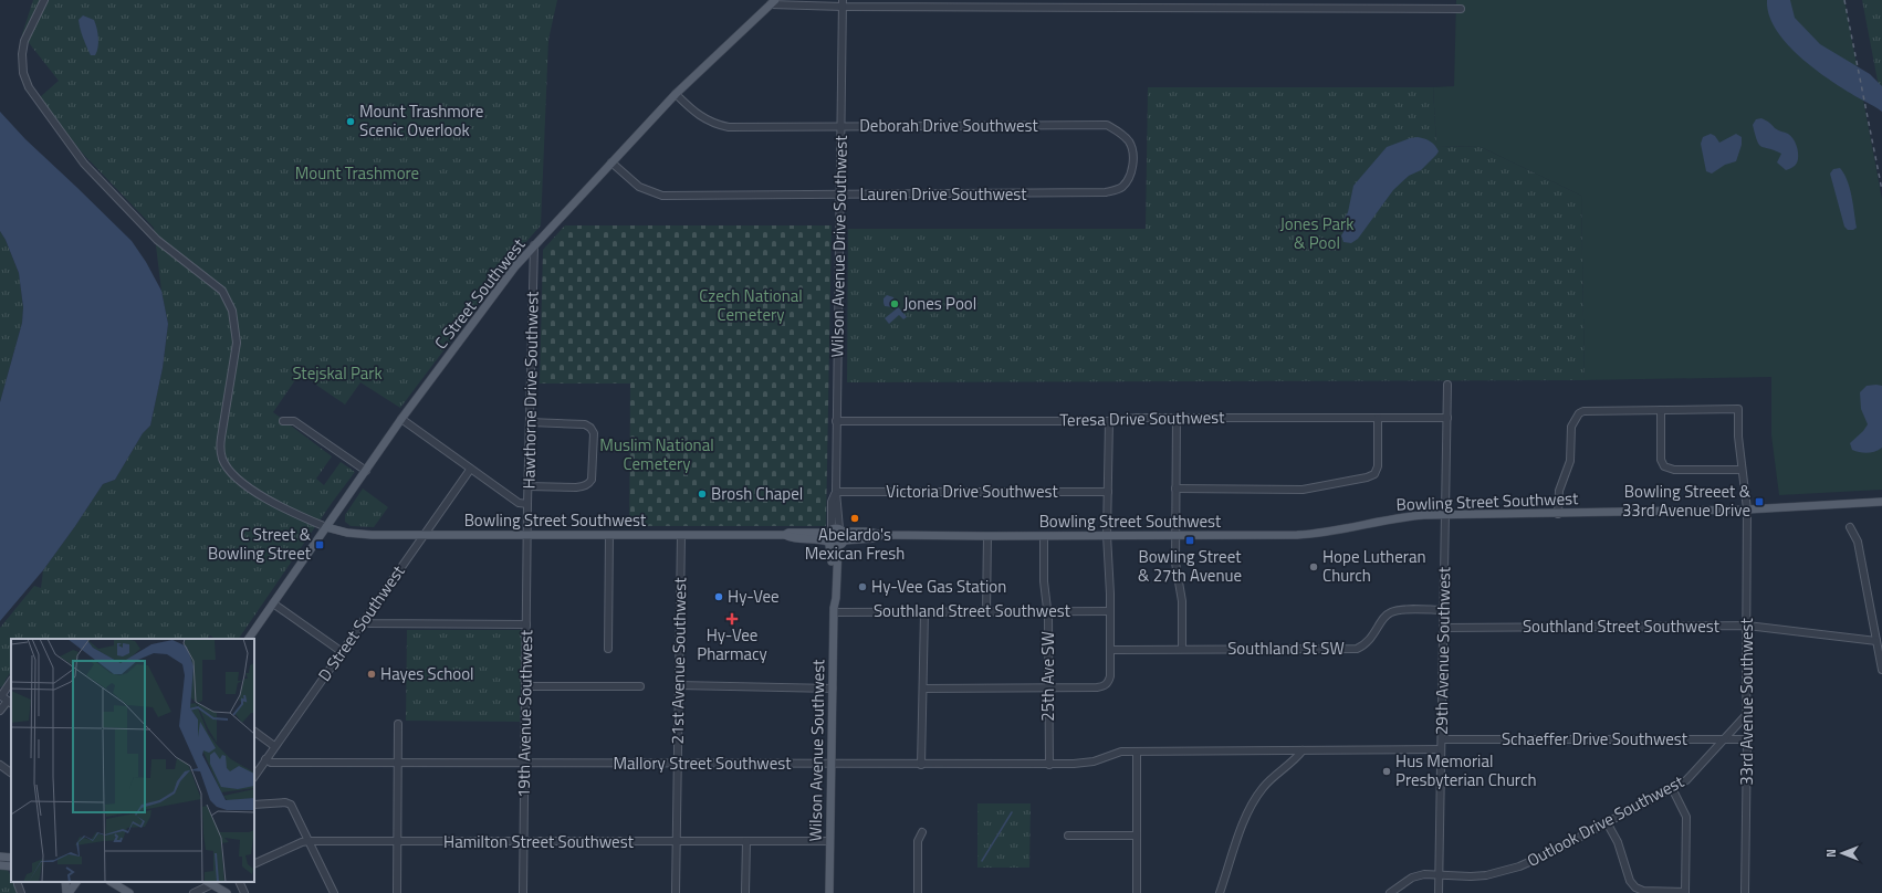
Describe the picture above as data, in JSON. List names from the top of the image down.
{
  "streets": {
    "main road": ["C Street Southwest", "Bowling Street Southwest", "Wilson Avenue Southwest"],
    "street": [
      "Deborah Drive Southwest",
      "Lauren Drive Southwest",
      "Wilson Avenue Drive Southwest",
      "Hawthorne Drive Southwest",
      "Teresa Drive Southwest",
      "Victoria Drive Southwest",
      "Southland Street Southwest",
      "D Street Southwest",
      "Southland St SW",
      "29th Avenue Southwest",
      "21st Avenue Southwest",
      "25th Ave SW",
      "33rd Avenue Southwest",
      "19th Avenue Southwest",
      "Schaeffer Drive Southwest",
      "Mallory Street Southwest",
      "Outlook Drive Southwest",
      "Hamilton Street Southwest"
    ]
  },
  "crossings": [
    ["Deborah Drive Southwest", "Lauren Drive Southwest"],
    ["Deborah Drive Southwest", "Wilson Avenue Drive Southwest"],
    ["Deborah Drive Southwest", "C Street Southwest"],
    ["Lauren Drive Southwest", "Wilson Avenue Drive Southwest"],
    ["Lauren Drive Southwest", "C Street Southwest"],
    ["Wilson Avenue Drive Southwest", "Teresa Drive Southwest"],
    ["Wilson Avenue Drive Southwest", "Victoria Drive Southwest"],
    ["Wilson Avenue Drive Southwest", "Bowling Street Southwest"],
    ["C Street Southwest", "Hawthorne Drive Southwest"],
    ["C Street Southwest", "Bowling Street Southwest"],
    ["Hawthorne Drive Southwest", "Bowling Street Southwest"],
    ["Hawthorne Drive Southwest", "19th Avenue Southwest"],
    ["Teresa Drive Southwest", "29th Avenue Southwest"],
    ["Bowling Street Southwest", "D Street Southwest"],
    ["Bowling Street Southwest", "29th Avenue Southwest"],
    ["Bowling Street Southwest", "21st Avenue Southwest"],
    ["Bowling Street Southwest", "25th Ave SW"],
    ["Bowling Street Southwest", "33rd Avenue Southwest"],
    ["Bowling Street Southwest", "19th Avenue Southwest"],
    ["Bowling Street Southwest", "Wilson Avenue Southwest"],
    ["Southland Street Southwest", "29th Avenue Southwest"],
    ["Southland Street Southwest", "25th Ave SW"],
    ["Southland Street Southwest", "33rd Avenue Southwest"],
    ["Southland Street Southwest", "Wilson Avenue Southwest"],
    ["D Street Southwest", "Mallory Street Southwest"],
    ["Southland St SW", "29th Avenue Southwest"],
    ["29th Avenue Southwest", "Schaeffer Drive Southwest"],
    ["29th Avenue Southwest", "Outlook Drive Southwest"],
    ["21st Avenue Southwest", "Mallory Street Southwest"],
    ["21st Avenue Southwest", "Hamilton Street Southwest"],
    ["25th Ave SW", "Mallory Street Southwest"],
    ["33rd Avenue Southwest", "Schaeffer Drive Southwest"],
    ["33rd Avenue Southwest", "Outlook Drive Southwest"],
    ["19th Avenue Southwest", "Mallory Street Southwest"],
    ["19th Avenue Southwest", "Hamilton Street Southwest"],
    ["Schaeffer Drive Southwest", "Outlook Drive Southwest"],
    ["Wilson Avenue Southwest", "Mallory Street Southwest"],
    ["Wilson Avenue Southwest", "Hamilton Street Southwest"]
  ],
  "parks": [
    "Mount Trashmore",
    "Jones Park & Pool",
    "Czech National Cemetery",
    "Stejskal Park",
    "Muslim National Cemetery"
  ],
  "places": {
    "other": [
      "Mount Trashmore Scenic Overlook",
      "Jones Pool",
      "Brosh Chapel",
      "Abelardo's Mexican Fresh",
      "Hope Lutheran Church",
      "Hy-Vee Gas Station",
      "Hy-Vee",
      "Hayes School",
      "Hus Memorial Presbyterian Church"
    ],
    "transit": ["Bowling Streeet & 33rd Avenue Drive", "Bowling Street & 27th Avenue", "C Street & Bowling Street"],
    "health": ["Hy-Vee Pharmacy"]
  },
  "north": "left"
}
